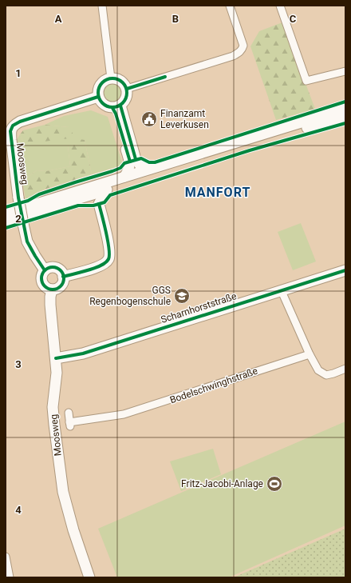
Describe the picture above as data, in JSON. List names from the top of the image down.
{
  "streets": {
    "street": ["Moosweg", "Scharnhorststraße", "Bodelschwinghstraße"]
  },
  "crossings": [
    ["Moosweg", "Scharnhorststraße"]
  ],
  "districts": ["MANFORT"],
  "places": {
    "public building": ["Finanzamt Leverkusen"],
    "school or university": ["GGS Regenbogenschule"],
    "sports": ["Fritz-Jacobi-Anlage"]
  },
  "grid": {
    "columns": ["A", "B", "C"],
    "rows": [
      "1",
      "2",
      "3",
      "4"
    ]
  }
}
